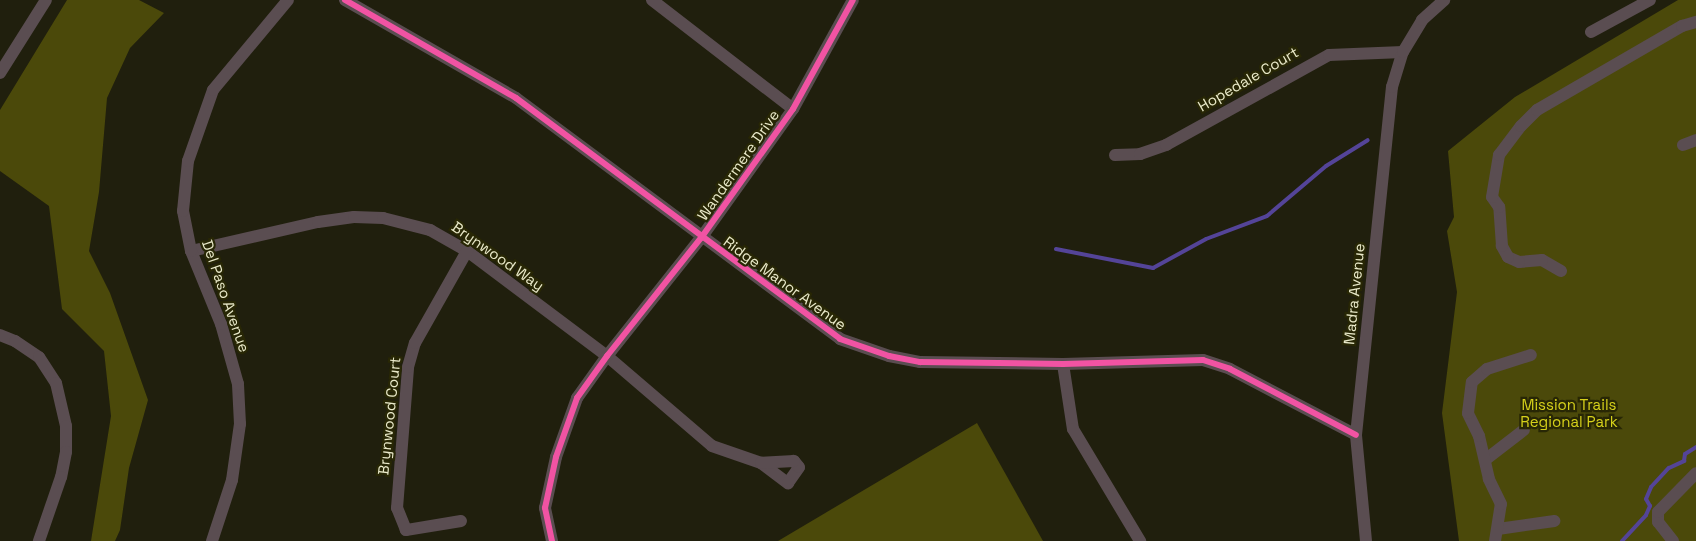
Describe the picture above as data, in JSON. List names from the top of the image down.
{
  "streets": {
    "street": [
      "Hopedale Court",
      "Wandermere Drive",
      "Brynwood Way",
      "Ridge Manor Avenue",
      "Madra Avenue",
      "Del Paso Avenue",
      "Brynwood Court"
    ]
  },
  "crossings": [
    ["Hopedale Court", "Madra Avenue"],
    ["Wandermere Drive", "Brynwood Way"],
    ["Wandermere Drive", "Ridge Manor Avenue"],
    ["Brynwood Way", "Del Paso Avenue"],
    ["Brynwood Way", "Brynwood Court"],
    ["Ridge Manor Avenue", "Madra Avenue"]
  ],
  "parks": ["Mission Trails Regional Park"]
}
